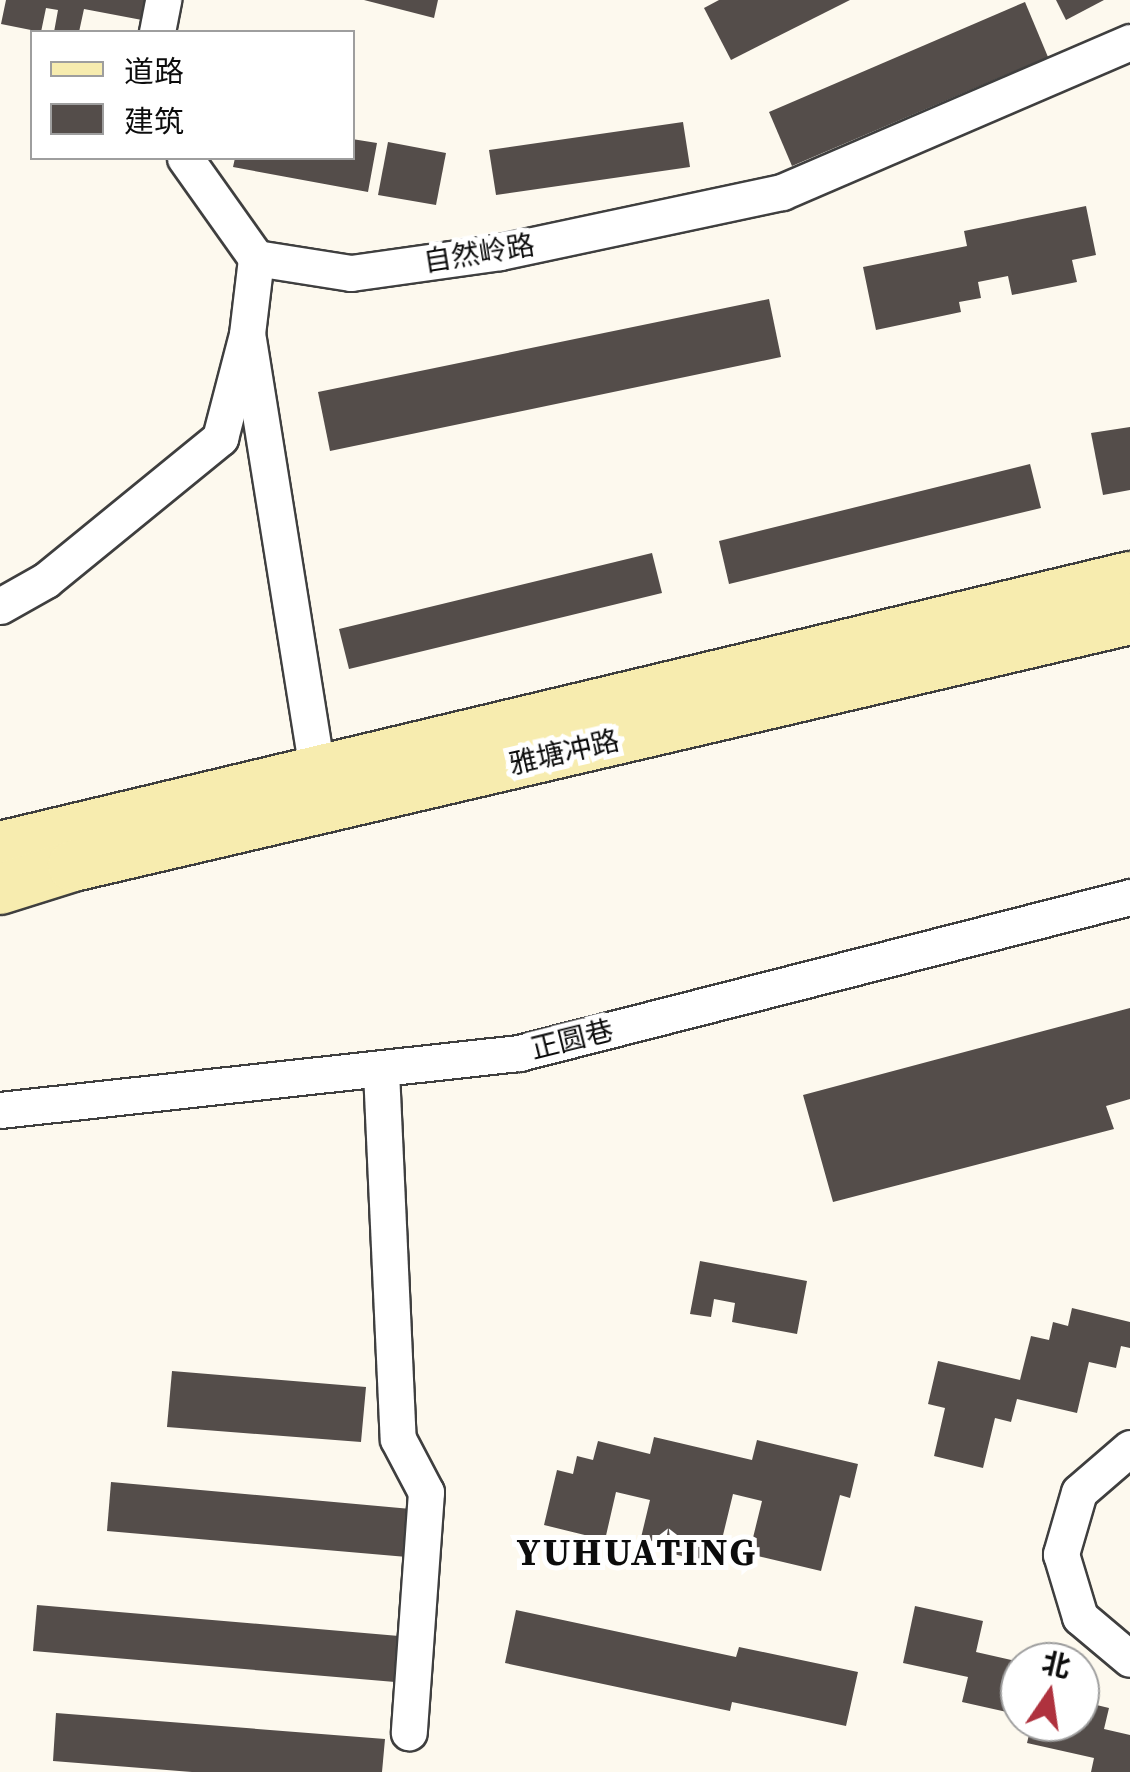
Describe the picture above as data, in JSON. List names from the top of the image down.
{
  "streets": {
    "street": ["自然岭路", "雅塘冲路", "正圆巷"]
  },
  "districts": ["YUHUATING"],
  "legend": ["道路", "建筑"],
  "north": "top"
}
